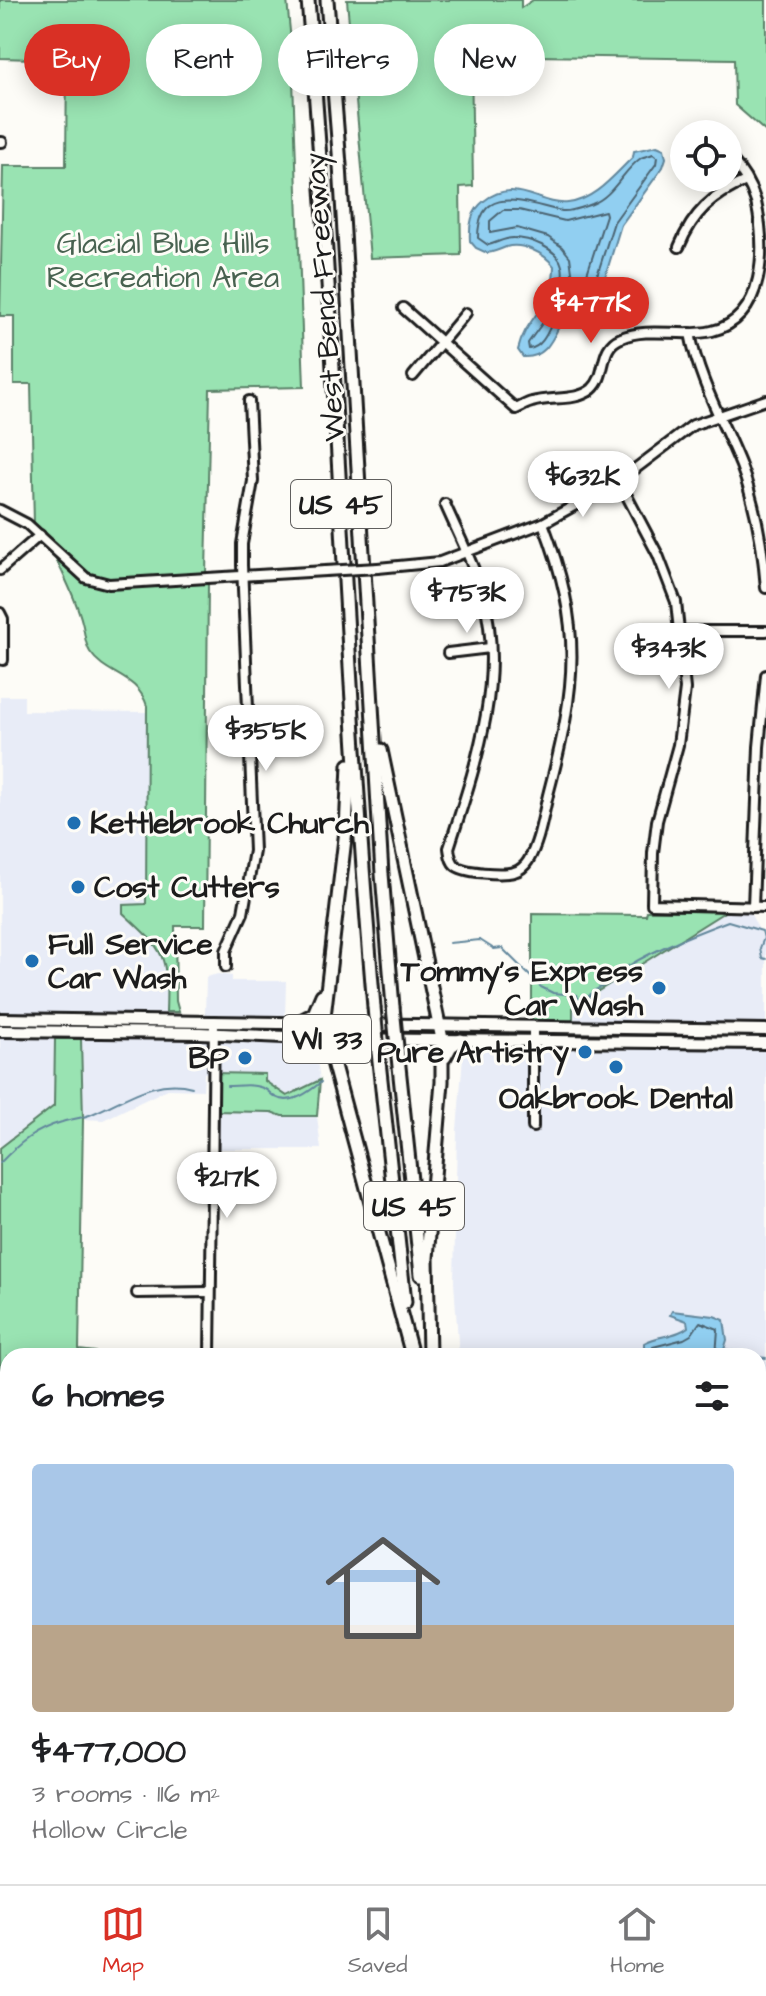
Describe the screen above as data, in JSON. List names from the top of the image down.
{
  "streets": {
    "highway": ["West Bend Freeway", "US 45"],
    "main road": ["WI 33"]
  },
  "parks": ["Glacial Blue Hills Recreation Area"],
  "places": [
    "Kettlebrook Church",
    "Cost Cutters",
    "Full Service Car Wash",
    "Tommy's Express Car Wash",
    "Pure Artistry",
    "BP",
    "Oakbrook Dental"
  ],
  "page": {
    "chip": [
      "Buy",
      "Rent",
      "Filters",
      "New"
    ],
    "price": [
      "$477K",
      "$632K",
      "$753K",
      "$343K",
      "$355K",
      "$217K"
    ],
    "heading": "6 homes",
    "list": [
      {
        "name": "$477,000",
        "note": "3 rooms · 116 m² · Hollow Circle"
      }
    ],
    "tabs": ["Map", "Saved", "Home"]
  }
}
